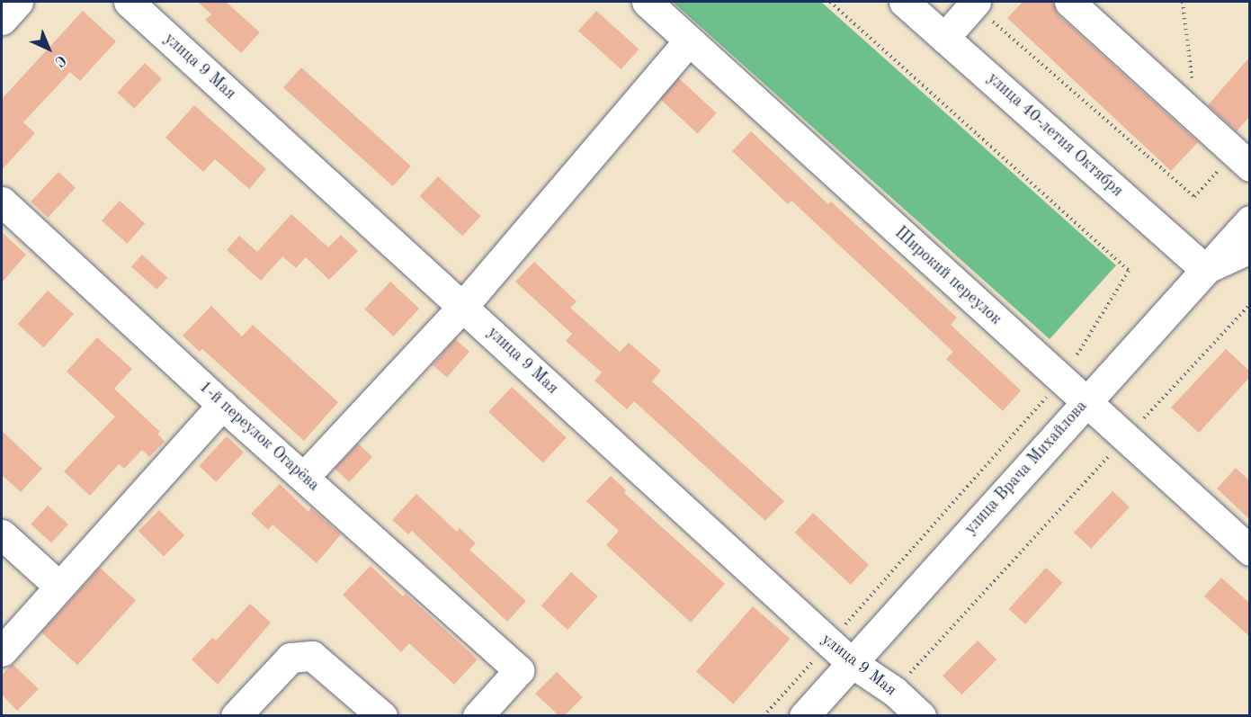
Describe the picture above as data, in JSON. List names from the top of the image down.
{
  "streets": {
    "street": [
      "улица 9 Мая",
      "улица 40-летия Октября",
      "Широкий переулок",
      "1-й переулок Огарёва",
      "улица Врача Михайлова"
    ]
  },
  "crossings": [
    ["улица 9 Мая", "улица Врача Михайлова"],
    ["улица 40-летия Октября", "улица Врача Михайлова"],
    ["Широкий переулок", "улица Врача Михайлова"]
  ],
  "north": "bottom right"
}
